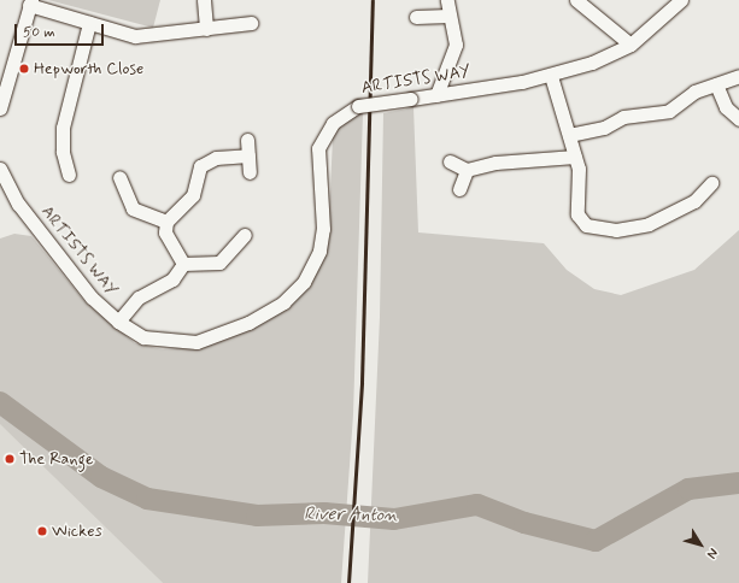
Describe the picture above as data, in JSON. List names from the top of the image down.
{
  "streets": {
    "street": ["ARTISTS WAY"]
  },
  "water": ["River Anton"],
  "places": ["Hepworth Close", "The Range", "Wickes"],
  "scale_bar": "50 m",
  "north": "bottom right"
}
